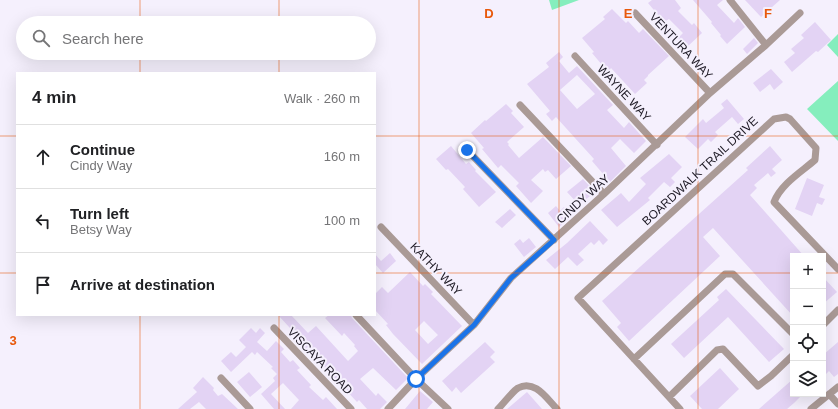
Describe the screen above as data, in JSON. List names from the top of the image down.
{
  "streets": {
    "street": [
      "VENTURA WAY",
      "WAYNE WAY",
      "BOARDWALK TRAIL DRIVE",
      "CINDY WAY",
      "KATHY WAY",
      "VISCAYA ROAD"
    ]
  },
  "crossings": [
    ["VENTURA WAY", "CINDY WAY"],
    ["WAYNE WAY", "CINDY WAY"],
    ["CINDY WAY", "KATHY WAY"]
  ],
  "page": {
    "search": "Search here",
    "heading": ["4 min", "Walk · 260 m"],
    "list": [
      ["Continue", "Cindy Way", "160 m"],
      ["Turn left", "Betsy Way", "100 m"],
      "Arrive at destination"
    ],
    "map_buttons": ["+", "−"]
  },
  "grid": {
    "columns": ["D", "E", "F"],
    "rows": ["3"]
  }
}
